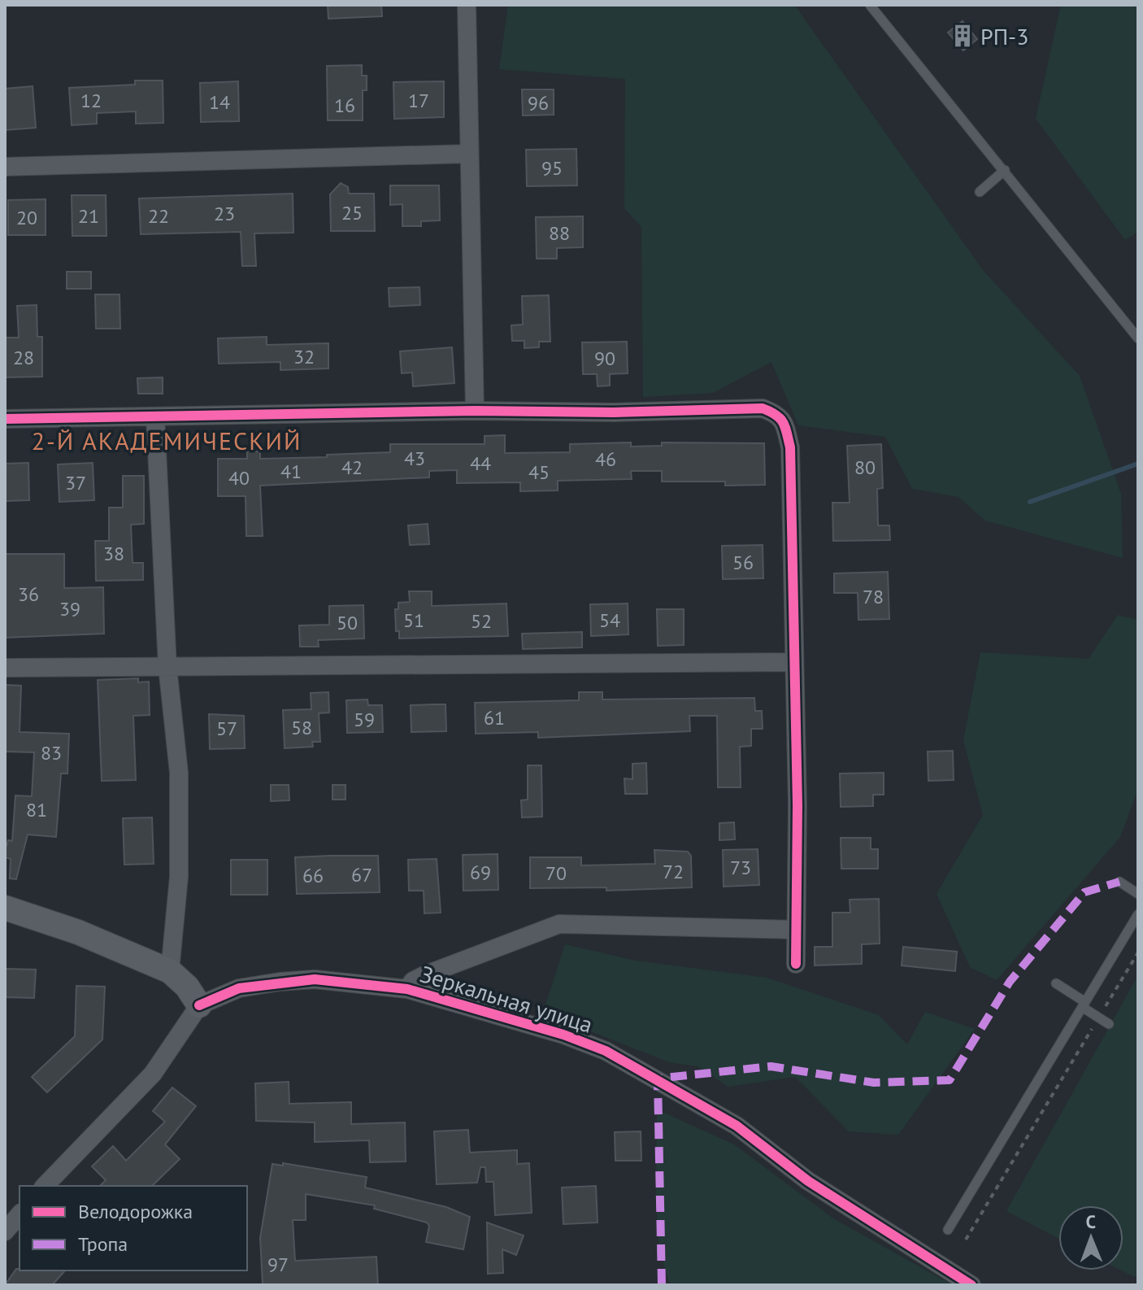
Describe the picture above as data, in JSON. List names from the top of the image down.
{
  "streets": {
    "street": ["Зеркальная улица"]
  },
  "districts": ["2-Й АКАДЕМИЧЕСКИЙ"],
  "places": {
    "building": ["РП-3"]
  },
  "house_numbers": [
    "12",
    "17",
    "14",
    "96",
    "16",
    "95",
    "25",
    "23",
    "21",
    "22",
    "20",
    "88",
    "32",
    "28",
    "90",
    "43",
    "46",
    "44",
    "42",
    "80",
    "41",
    "45",
    "40",
    "37",
    "38",
    "56",
    "36",
    "78",
    "39",
    "51",
    "54",
    "52",
    "50",
    "61",
    "59",
    "58",
    "57",
    "83",
    "81",
    "73",
    "72",
    "69",
    "70",
    "67",
    "66",
    "97"
  ],
  "legend": ["Велодорожка", "Тропа"],
  "north": "top"
}
